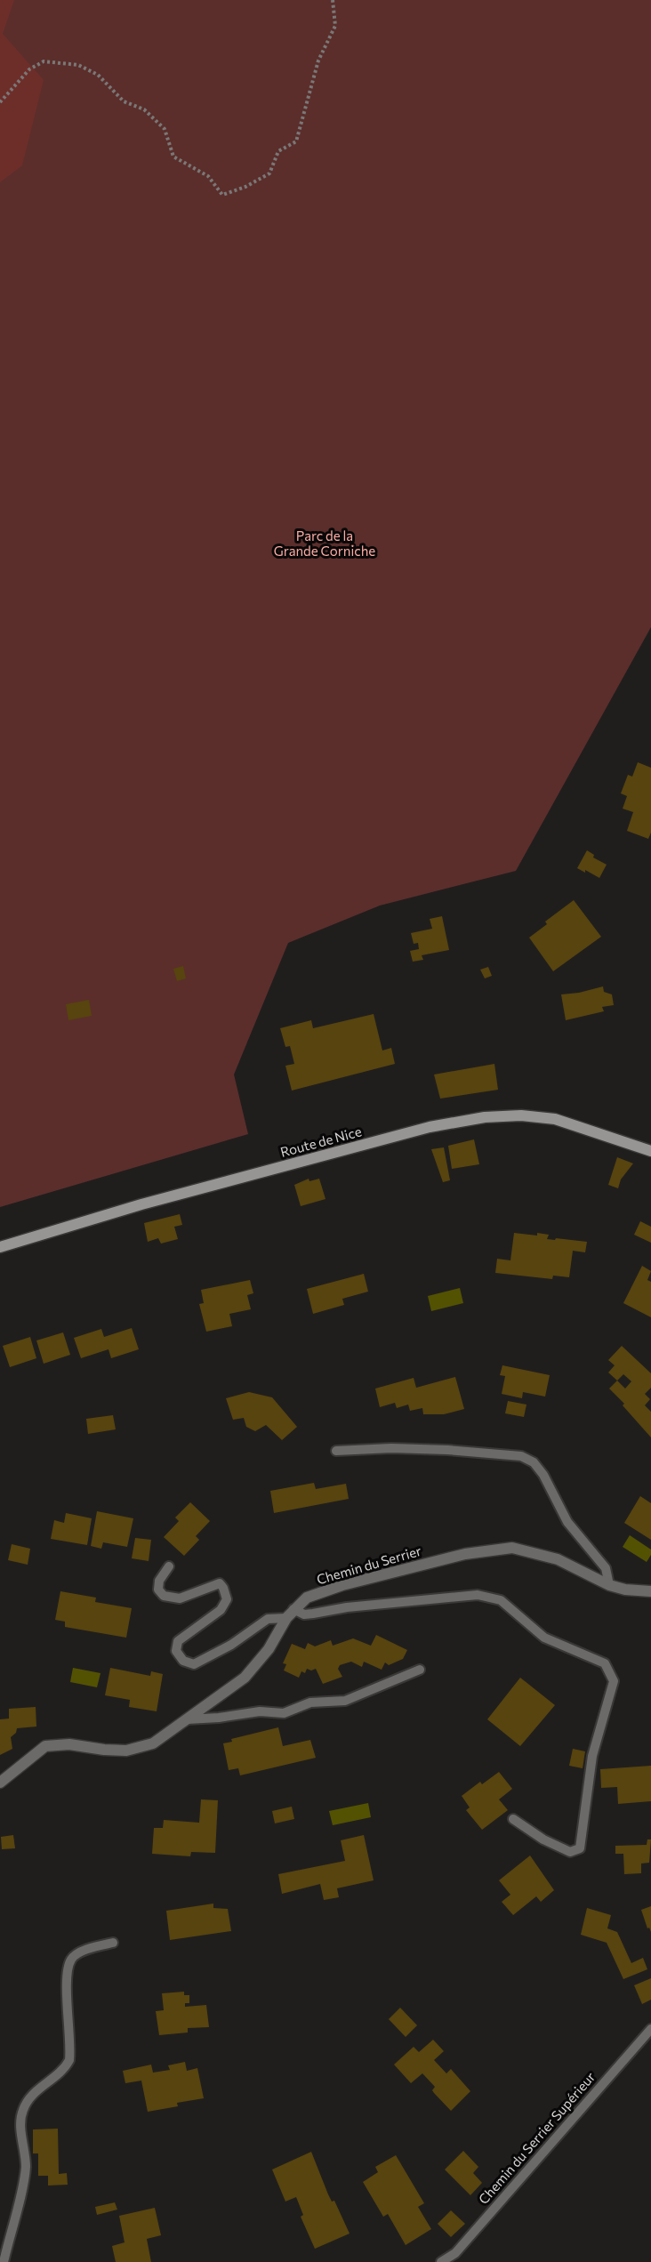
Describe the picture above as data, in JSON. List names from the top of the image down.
{
  "streets": {
    "main road": ["Route de Nice"],
    "street": ["Chemin du Serrier"],
    "lane": ["Chemin du Serrier Supérieur"]
  },
  "parks": ["Parc de la Grande Corniche"]
}
